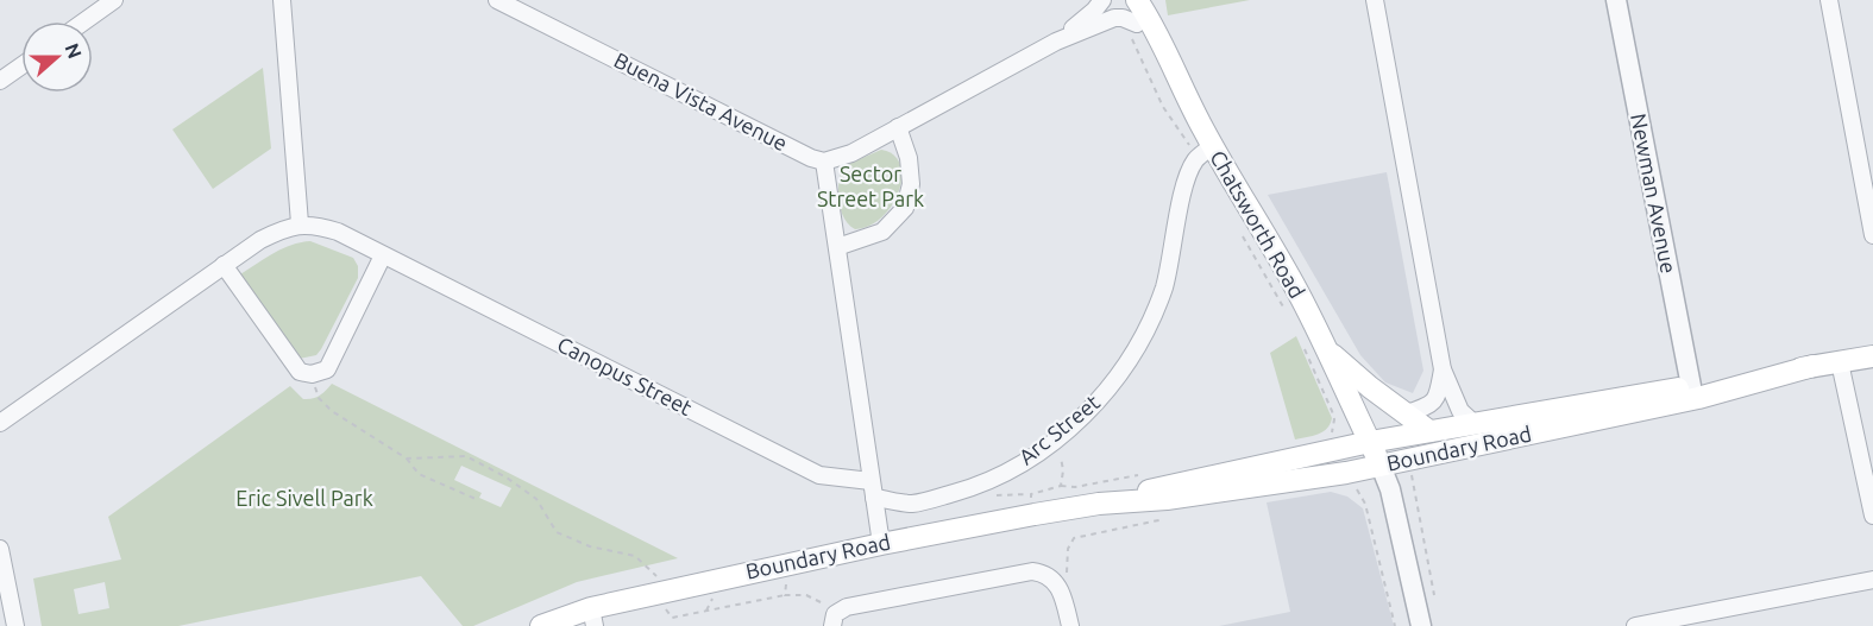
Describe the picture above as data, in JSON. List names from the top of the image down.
{
  "streets": {
    "main road": ["Chatsworth Road", "Boundary Road"],
    "street": [
      "Buena Vista Avenue",
      "Newman Avenue",
      "Canopus Street",
      "Arc Street"
    ]
  },
  "crossings": [
    ["Newman Avenue", "Boundary Road"],
    ["Chatsworth Road", "Arc Street"],
    ["Chatsworth Road", "Boundary Road"],
    ["Canopus Street", "Arc Street"]
  ],
  "parks": ["Sector Street Park", "Eric Sivell Park"],
  "north": "right"
}
